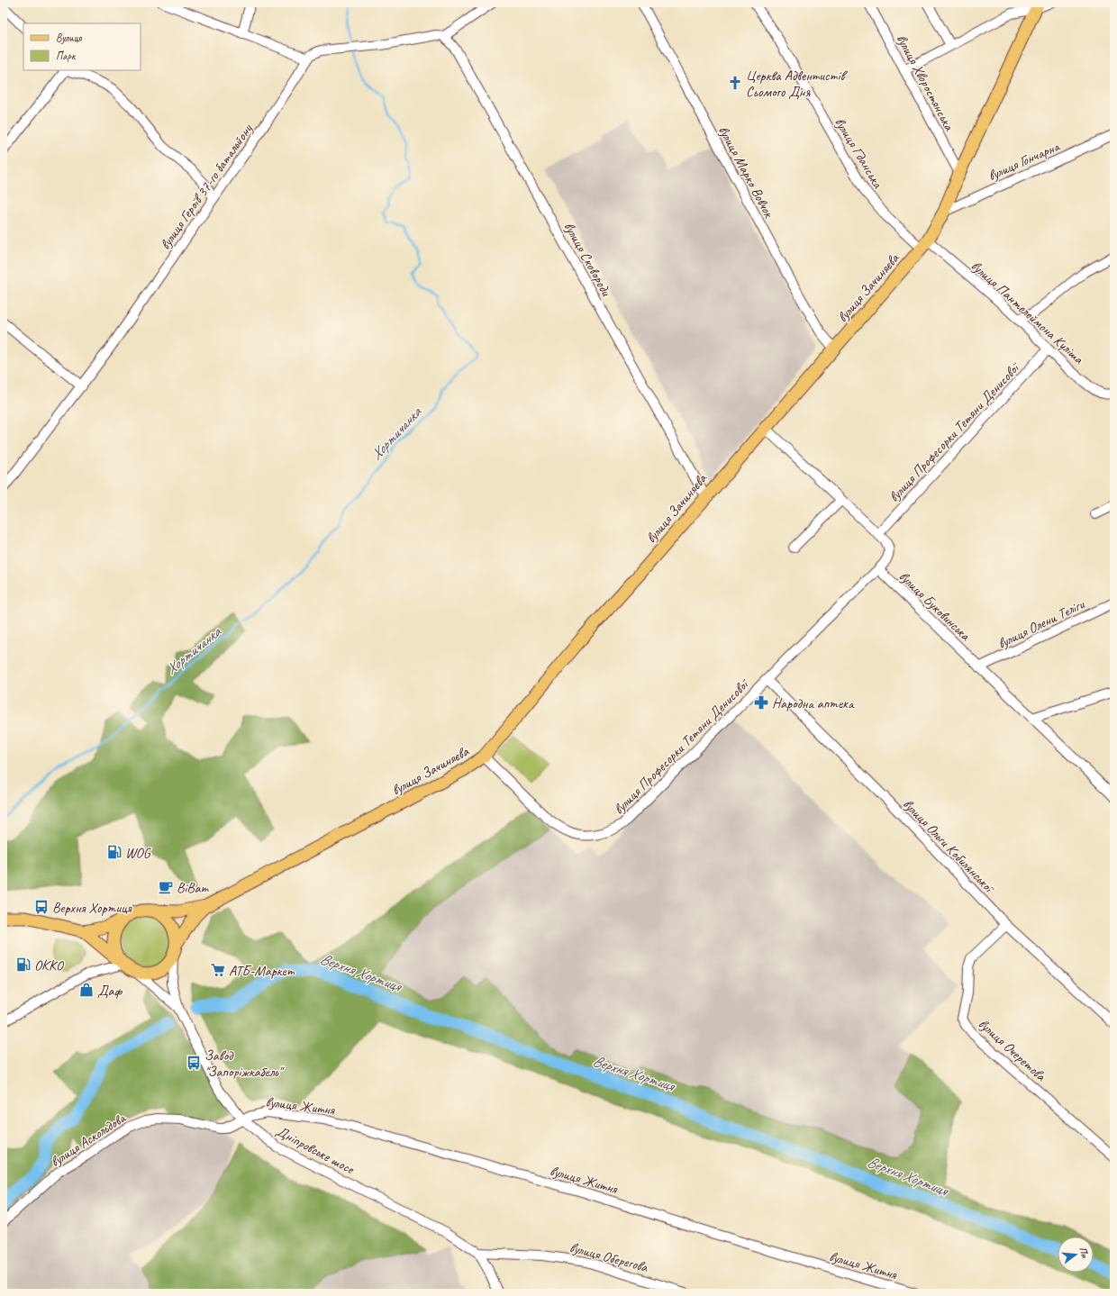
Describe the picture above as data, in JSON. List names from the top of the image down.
{
  "streets": {
    "main road": ["вулиця Зачиняєва"],
    "street": [
      "вулиця Хворостянська",
      "вулиця Гданська",
      "вулиця Гончарна",
      "вулиця Марко Вовчок",
      "вулиця Героїв 37-го батальйону",
      "вулиця Сковороди",
      "вулиця Пантелеймона Куліша",
      "вулиця Професорки Тетяни Денисової",
      "вулиця Буковинська",
      "вулиця Олени Теліги",
      "вулиця Ольги Кобилянської",
      "вулиця Очеретова",
      "вулиця Житня",
      "вулиця Аскольдова",
      "Дніпровське шосе",
      "вулиця Оберегова"
    ]
  },
  "crossings": [
    ["вулиця Хворостянська", "вулиця Зачиняєва"],
    ["вулиця Гданська", "вулиця Зачиняєва"],
    ["вулиця Гданська", "вулиця Пантелеймона Куліша"],
    ["вулиця Гончарна", "вулиця Зачиняєва"],
    ["вулиця Марко Вовчок", "вулиця Зачиняєва"],
    ["вулиця Сковороди", "вулиця Зачиняєва"],
    ["вулиця Зачиняєва", "вулиця Пантелеймона Куліша"],
    ["вулиця Зачиняєва", "вулиця Професорки Тетяни Денисової"],
    ["вулиця Зачиняєва", "вулиця Буковинська"],
    ["вулиця Пантелеймона Куліша", "вулиця Професорки Тетяни Денисової"],
    ["вулиця Професорки Тетяни Денисової", "вулиця Буковинська"],
    ["вулиця Професорки Тетяни Денисової", "вулиця Ольги Кобилянської"],
    ["вулиця Буковинська", "вулиця Олени Теліги"],
    ["вулиця Ольги Кобилянської", "вулиця Очеретова"],
    ["вулиця Житня", "вулиця Аскольдова"],
    ["вулиця Житня", "Дніпровське шосе"],
    ["вулиця Аскольдова", "Дніпровське шосе"],
    ["Дніпровське шосе", "вулиця Оберегова"]
  ],
  "water": ["Хортичанка", "Верхня Хортиця"],
  "places": {
    "church": ["Церква Адвентистів Сьомого Дня"],
    "pharmacy": ["Народна аптека"],
    "fuel station": ["WOG", "ОККО"],
    "cafe": ["ВіВат"],
    "bus stop": ["Верхня Хортиця", "Завод \"Запоріжкабель\""],
    "supermarket": ["АТБ-Маркет"],
    "shop": ["Даф"]
  },
  "legend": ["Вулиця", "Парк"],
  "north": "right"
}
